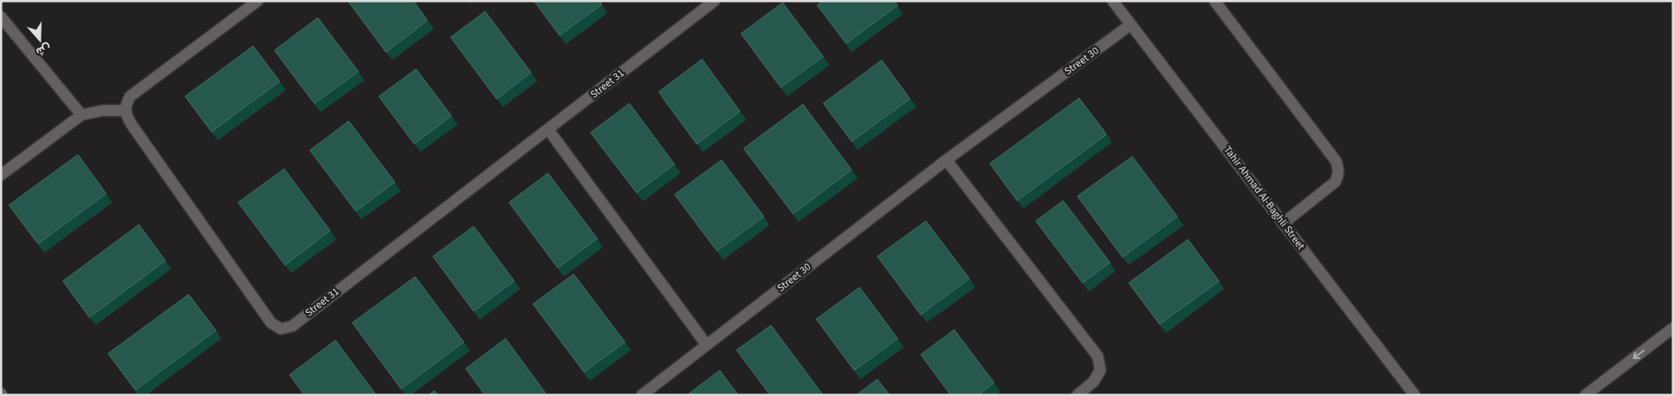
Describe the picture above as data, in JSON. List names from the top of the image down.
{
  "streets": {
    "street": ["Street 30", "Street 31", "Tahir Ahmad Al-Baghli Street"]
  },
  "crossings": [
    ["Street 30", "Tahir Ahmad Al-Baghli Street"]
  ],
  "north": "bottom"
}
